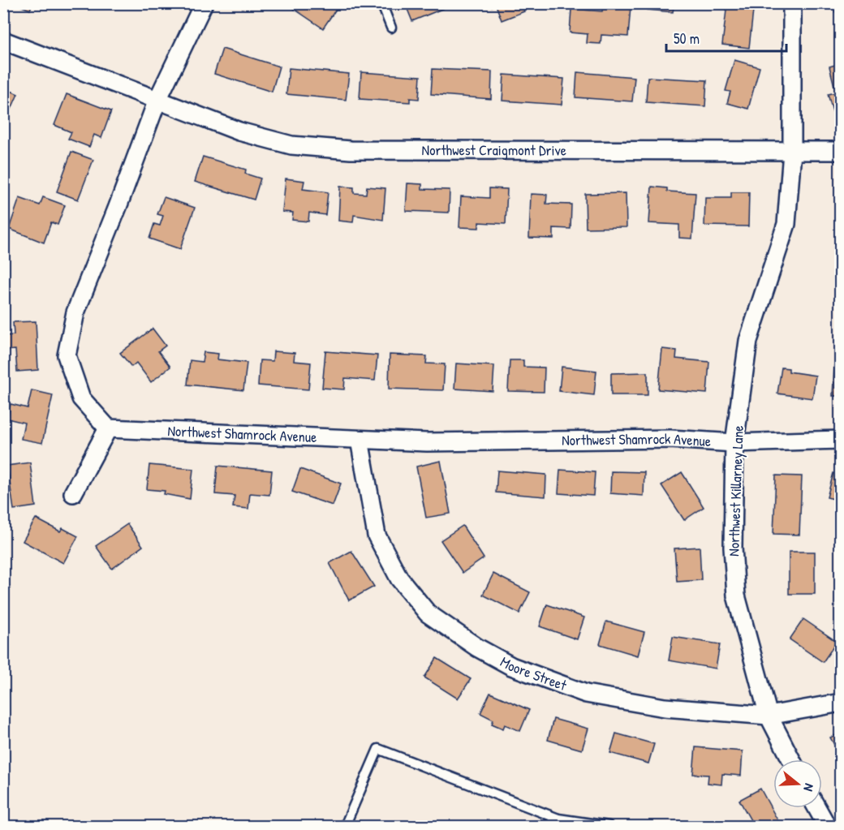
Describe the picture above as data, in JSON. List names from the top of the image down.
{
  "streets": {
    "street": [
      "Northwest Craigmont Drive",
      "Northwest Shamrock Avenue",
      "Northwest Killarney Lane",
      "Moore Street"
    ]
  },
  "crossings": [
    ["Northwest Craigmont Drive", "Northwest Killarney Lane"],
    ["Northwest Shamrock Avenue", "Northwest Killarney Lane"],
    ["Northwest Shamrock Avenue", "Moore Street"],
    ["Northwest Killarney Lane", "Moore Street"]
  ],
  "scale_bar": "50 m",
  "north": "right"
}
